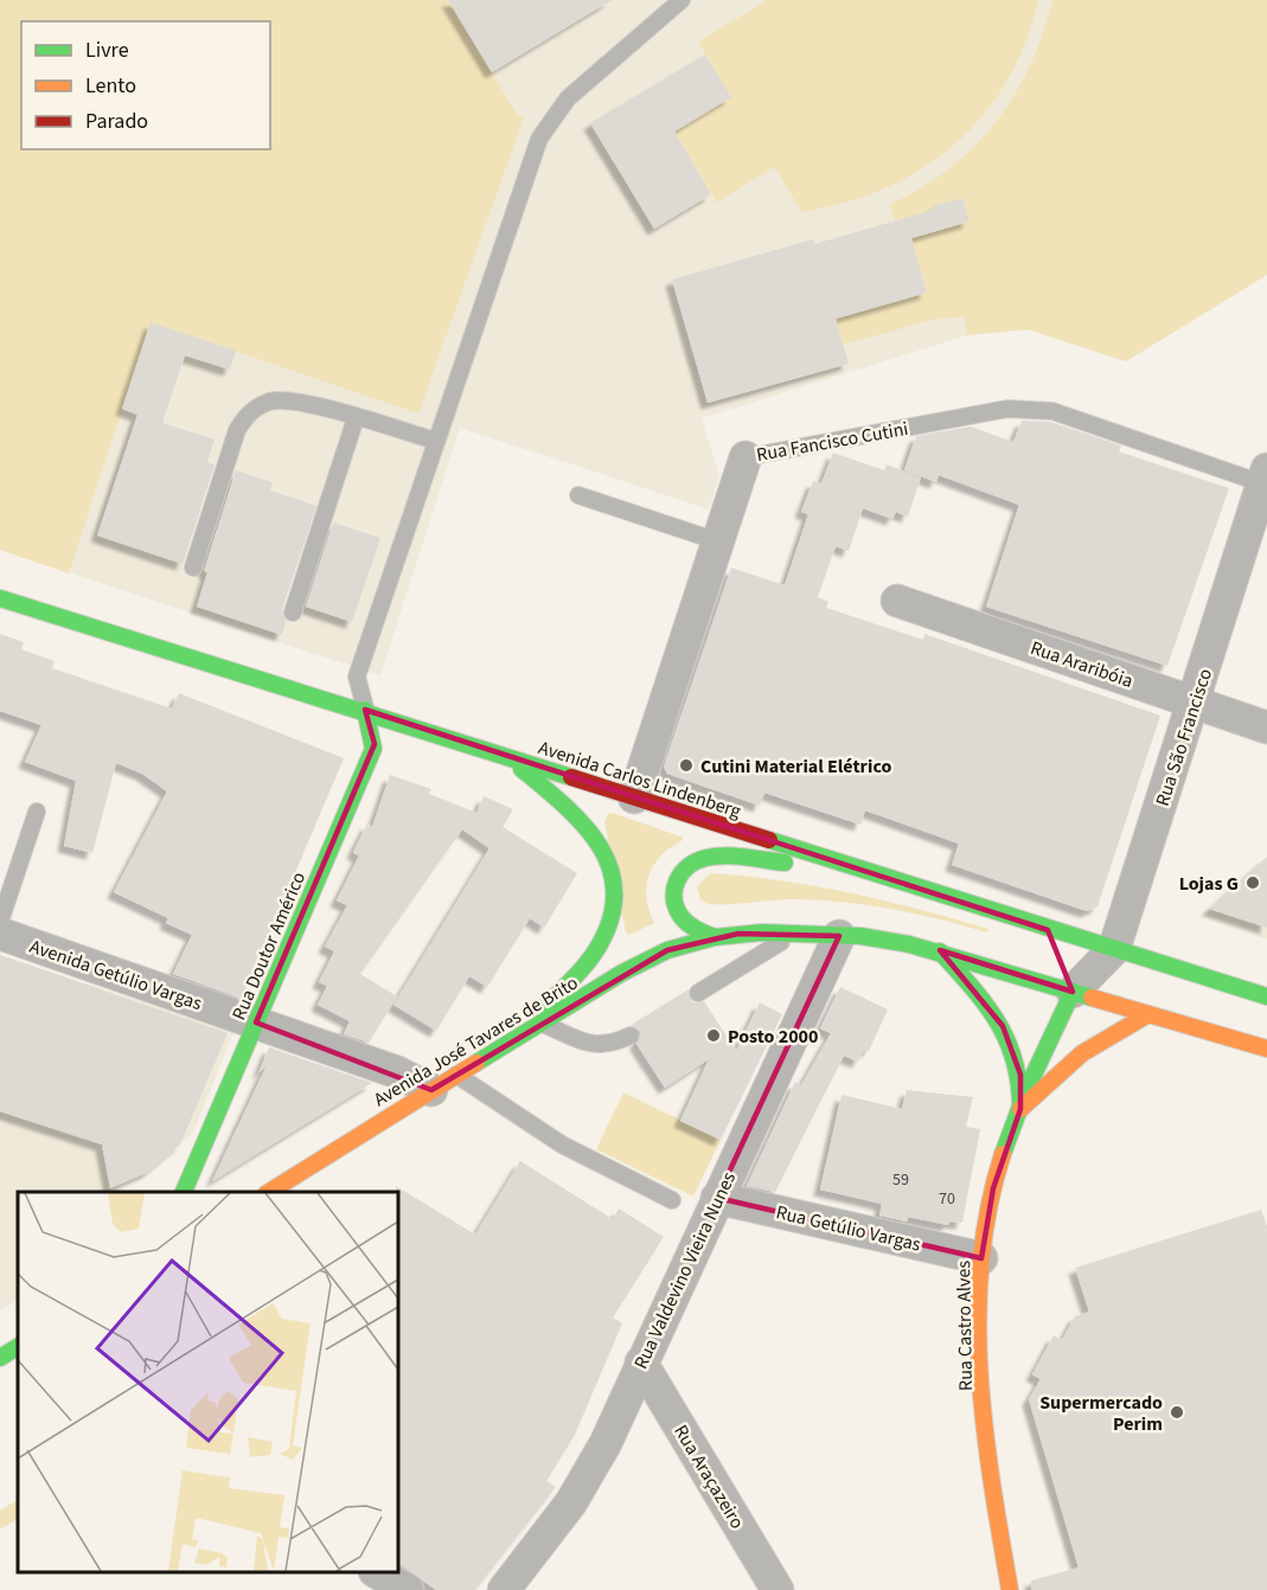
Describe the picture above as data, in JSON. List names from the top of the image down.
{
  "streets": {
    "main road": [
      "Avenida Carlos Lindenberg",
      "Rua Doutor Américo",
      "Avenida José Tavares de Brito",
      "Rua Castro Alves"
    ],
    "street": [
      "Rua Fancisco Cutini",
      "Rua Araribóia",
      "Rua São Francisco",
      "Avenida Getúlio Vargas",
      "Rua Getúlio Vargas",
      "Rua Valdevino Vieira Nunes",
      "Rua Araçazeiro"
    ]
  },
  "crossings": [
    ["Rua Fancisco Cutini", "Rua São Francisco"],
    ["Rua Fancisco Cutini", "Avenida Carlos Lindenberg"],
    ["Rua Araribóia", "Rua São Francisco"],
    ["Rua São Francisco", "Avenida Carlos Lindenberg"],
    ["Rua São Francisco", "Rua Castro Alves"],
    ["Avenida Carlos Lindenberg", "Rua Doutor Américo"],
    ["Rua Doutor Américo", "Avenida Getúlio Vargas"],
    ["Avenida Getúlio Vargas", "Avenida José Tavares de Brito"],
    ["Rua Getúlio Vargas", "Rua Valdevino Vieira Nunes"],
    ["Rua Getúlio Vargas", "Rua Castro Alves"],
    ["Rua Valdevino Vieira Nunes", "Rua Araçazeiro"]
  ],
  "places": [
    "Cutini Material Elétrico",
    "Lojas G",
    "Posto 2000",
    "Supermercado Perim"
  ],
  "house_numbers": ["59", "70"],
  "legend": ["Livre", "Lento", "Parado"]
}
